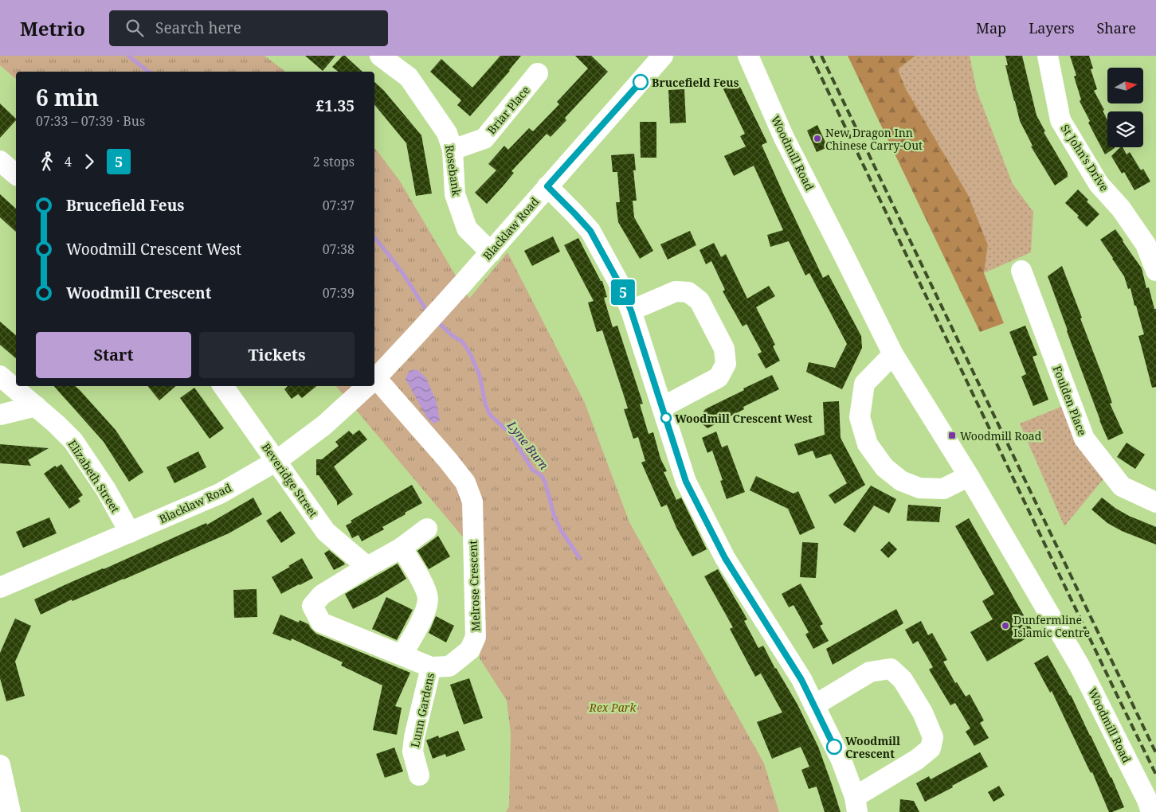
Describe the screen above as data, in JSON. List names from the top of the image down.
{
  "streets": {
    "street": [
      "Briar Place",
      "Woodmill Road",
      "St John's Drive",
      "Rosebank",
      "Blacklaw Road",
      "Foulden Place",
      "Elizabeth Street",
      "Beveridge Street",
      "Melrose Crescent",
      "Lunn Gardens"
    ]
  },
  "crossings": [
    ["Briar Place", "Rosebank"],
    ["Rosebank", "Blacklaw Road"],
    ["Blacklaw Road", "Elizabeth Street"],
    ["Blacklaw Road", "Beveridge Street"],
    ["Melrose Crescent", "Lunn Gardens"]
  ],
  "water": ["Lyne Burn"],
  "parks": ["Rex Park"],
  "places": {
    "other": [
      "Brucefield Feus",
      "New Dragon Inn Chinese Carry-Out",
      "Woodmill Crescent West",
      "Dunfermline Islamic Centre",
      "Woodmill Crescent"
    ],
    "transit": ["Woodmill Road"]
  },
  "lines": ["bus line 5"],
  "north": "right",
  "page": {
    "header": "Metrio",
    "search": "Search here",
    "nav": ["Map", "Layers", "Share"],
    "on_map": "5",
    "heading": ["6 min", "07:33 – 07:39 · Bus", "£1.35"],
    "legs": ["4", "5", "2 stops"],
    "list": [
      {
        "name": "Brucefield Feus",
        "value": "07:37"
      },
      {
        "name": "Woodmill Crescent West",
        "value": "07:38"
      },
      {
        "name": "Woodmill Crescent",
        "value": "07:39"
      }
    ],
    "buttons": ["Start", "Tickets"]
  }
}
